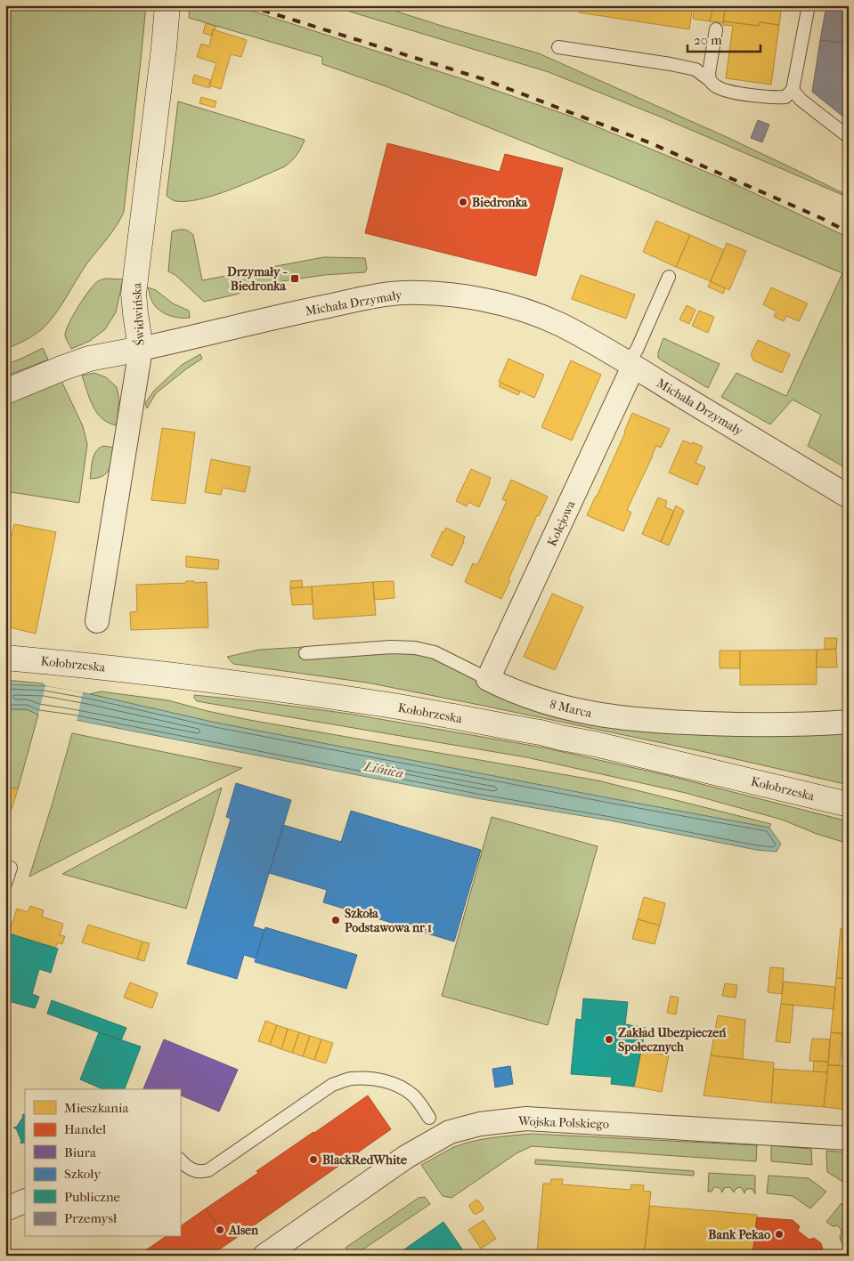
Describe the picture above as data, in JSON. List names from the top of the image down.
{
  "streets": {
    "main road": ["Michała Drzymały", "Świdwińska", "Kołobrzeska"],
    "street": ["Kolejowa", "8 Marca", "Wojska Polskiego"]
  },
  "crossings": [
    ["Michała Drzymały", "Świdwińska"],
    ["Michała Drzymały", "Kolejowa"],
    ["Kolejowa", "8 Marca"]
  ],
  "water": ["Liśnica"],
  "places": {
    "other": [
      "Biedronka",
      "Szkoła Podstawowa nr 1",
      "Zakład Ubezpieczeń Społecznych",
      "BlackRedWhite",
      "Alsen",
      "Bank Pekao"
    ],
    "transit": ["Drzymały - Biedronka"]
  },
  "legend": [
    "Mieszkania",
    "Handel",
    "Biura",
    "Szkoły",
    "Publiczne",
    "Przemysł"
  ],
  "scale_bar": "20 m"
}
